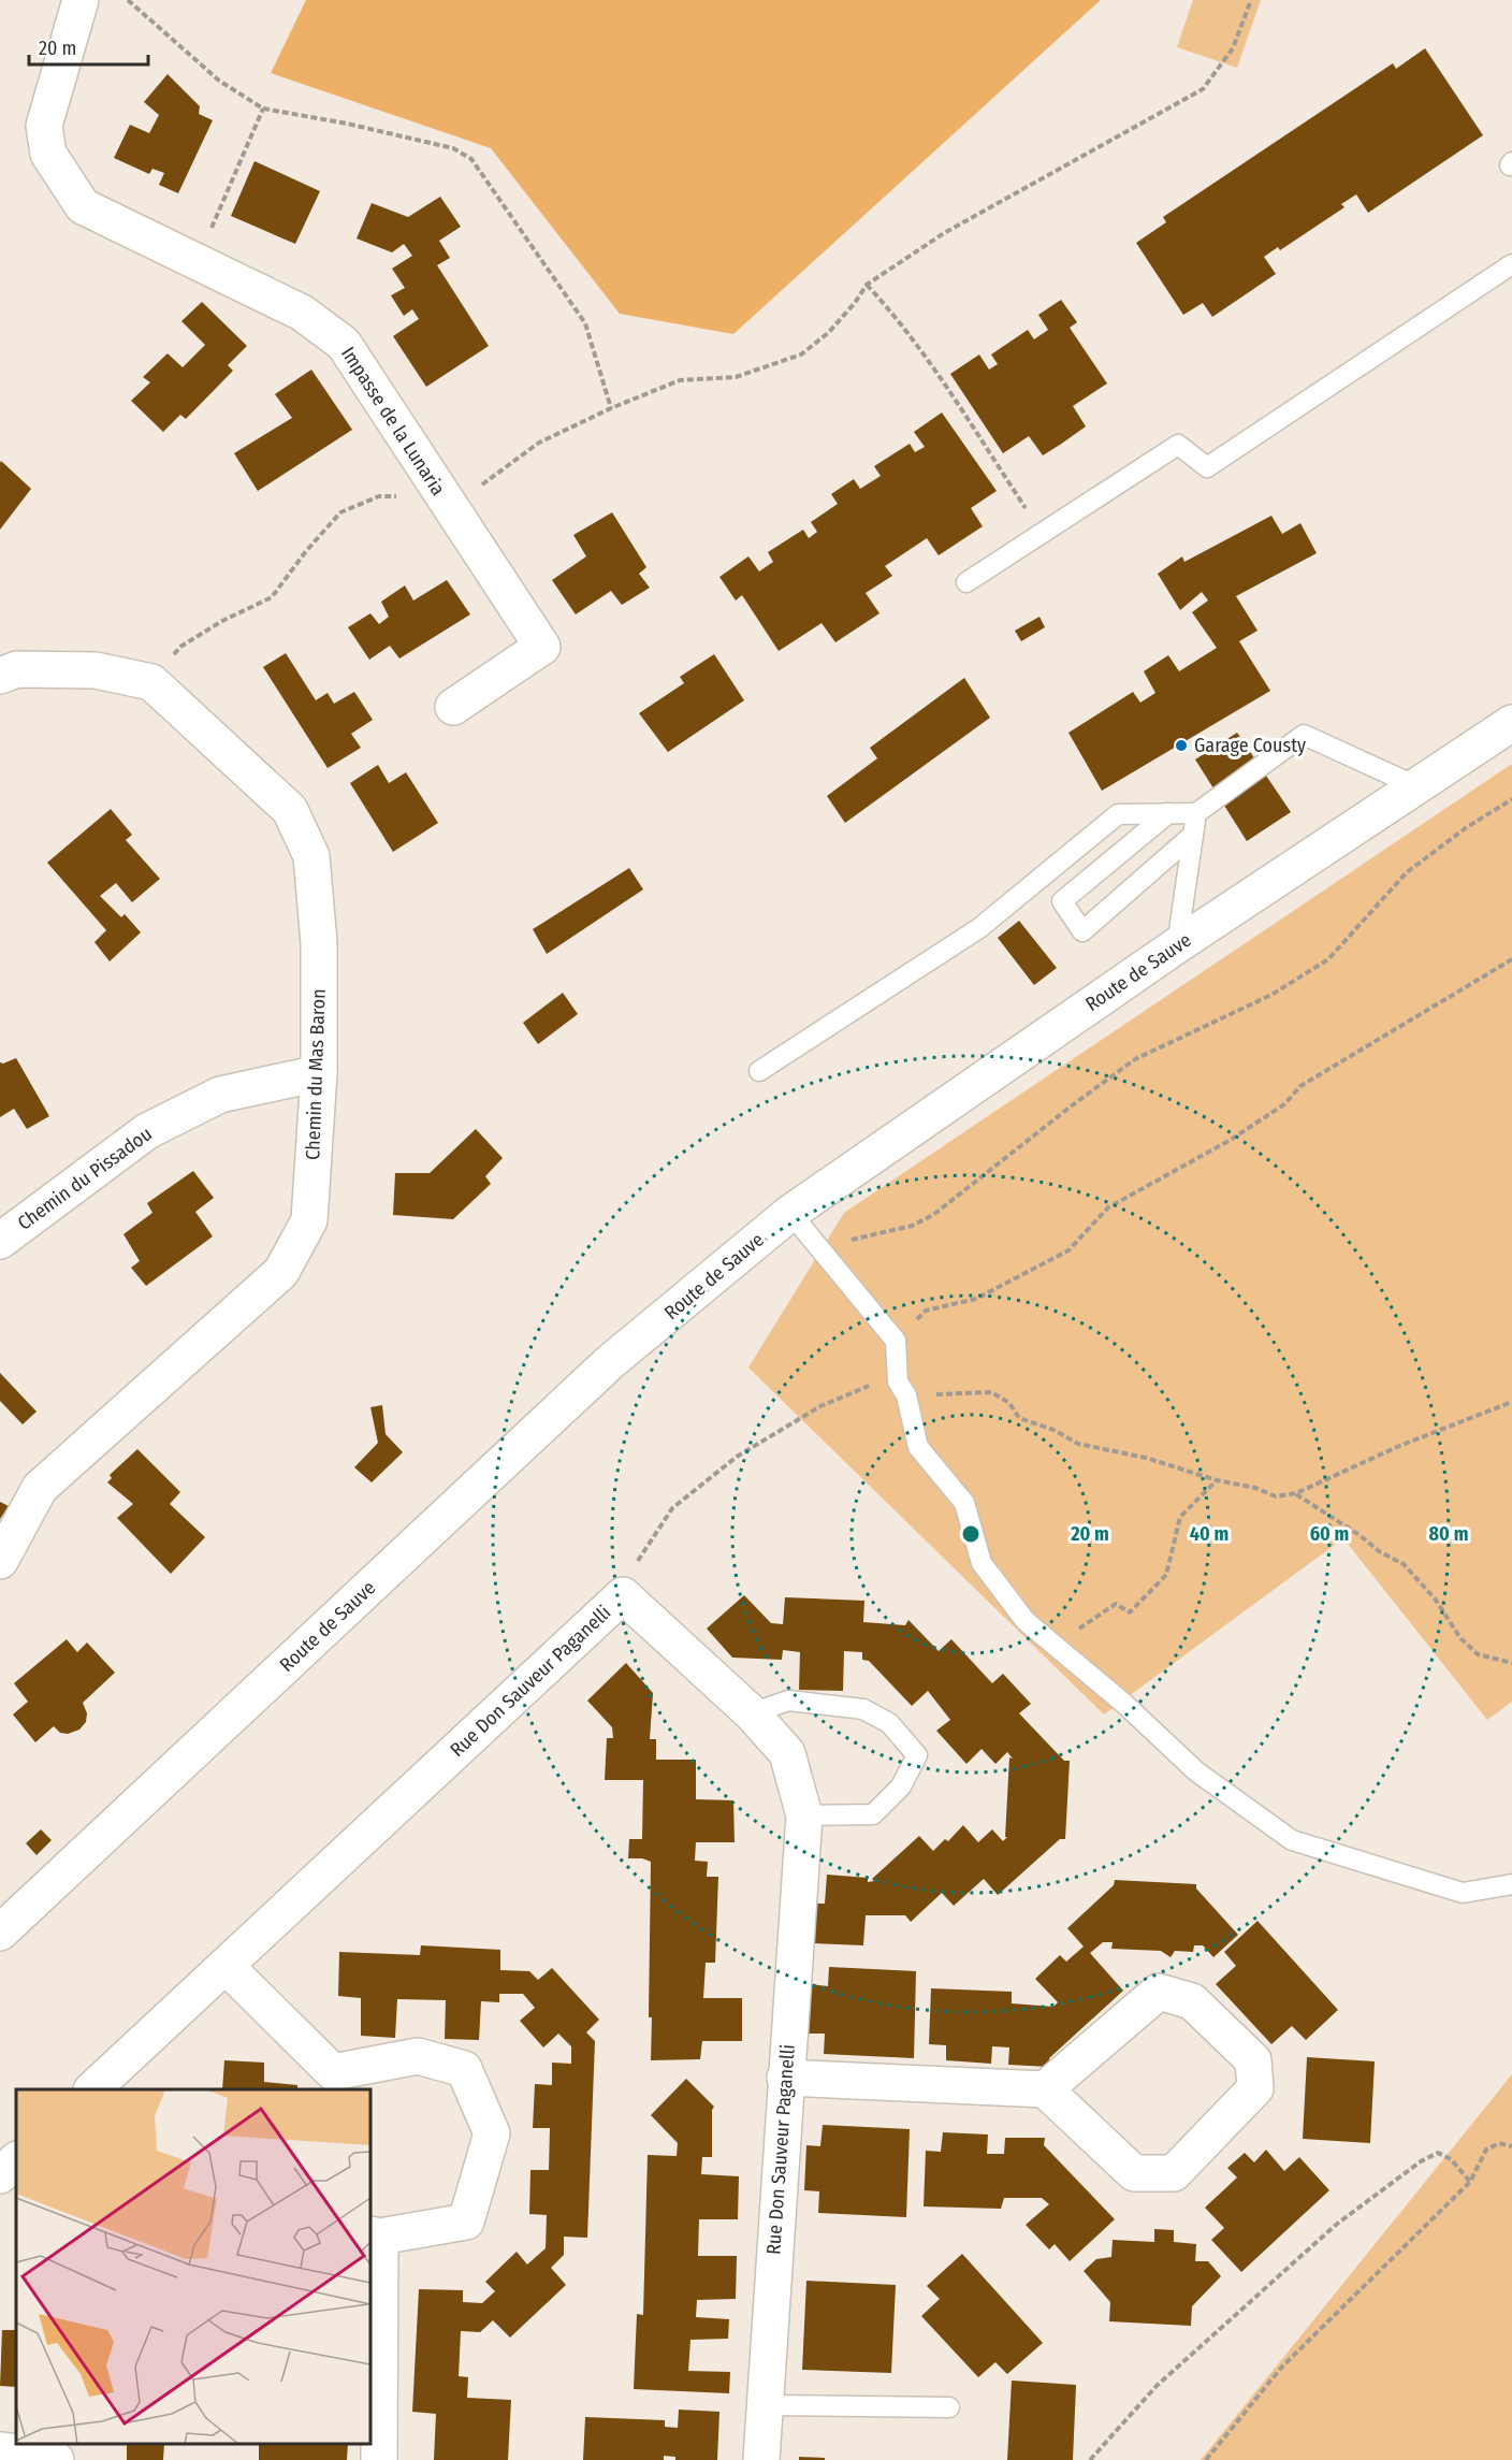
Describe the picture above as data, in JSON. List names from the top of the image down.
{
  "streets": {
    "street": [
      "Impasse de la Lunaria",
      "Route de Sauve",
      "Chemin du Mas Baron",
      "Chemin du Pissadou",
      "Rue Don Sauveur Paganelli"
    ]
  },
  "crossings": [
    ["Chemin du Mas Baron", "Chemin du Pissadou"]
  ],
  "places": ["Garage Cousty"],
  "scale_bar": "20 m",
  "rings": [
    "20 m",
    "40 m",
    "60 m",
    "80 m"
  ]
}
